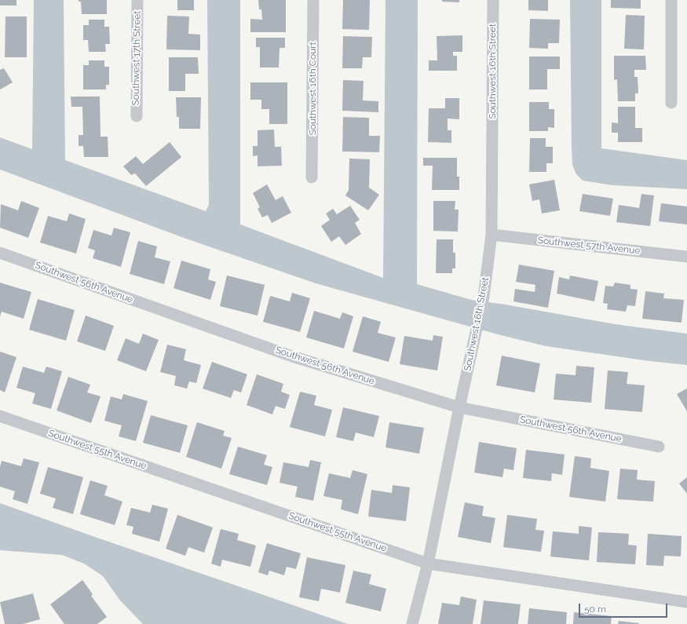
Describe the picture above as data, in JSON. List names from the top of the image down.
{
  "streets": {
    "street": [
      "Southwest 17th Street",
      "Southwest 16th Street",
      "Southwest 16th Court",
      "Southwest 57th Avenue",
      "Southwest 56th Avenue",
      "Southwest 55th Avenue"
    ]
  },
  "crossings": [
    ["Southwest 16th Street", "Southwest 57th Avenue"],
    ["Southwest 16th Street", "Southwest 56th Avenue"],
    ["Southwest 16th Street", "Southwest 55th Avenue"]
  ],
  "scale_bar": "50 m"
}
